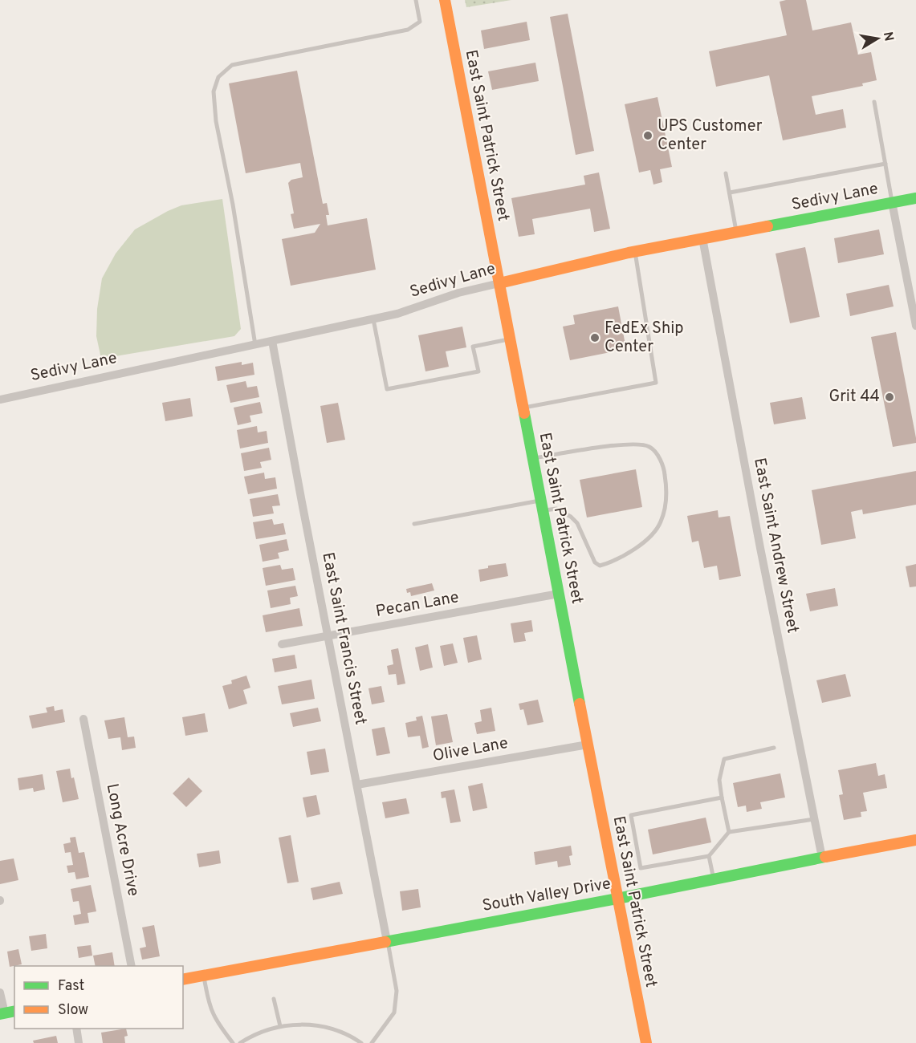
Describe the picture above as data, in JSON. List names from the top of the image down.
{
  "streets": {
    "street": [
      "East Saint Patrick Street",
      "Sedivy Lane",
      "East Saint Andrew Street",
      "Pecan Lane",
      "East Saint Francis Street",
      "Olive Lane",
      "Long Acre Drive",
      "South Valley Drive"
    ]
  },
  "crossings": [
    ["East Saint Patrick Street", "Sedivy Lane"],
    ["East Saint Patrick Street", "Pecan Lane"],
    ["East Saint Patrick Street", "Olive Lane"],
    ["East Saint Patrick Street", "South Valley Drive"],
    ["Sedivy Lane", "East Saint Andrew Street"],
    ["Sedivy Lane", "East Saint Francis Street"],
    ["East Saint Andrew Street", "South Valley Drive"],
    ["Pecan Lane", "East Saint Francis Street"],
    ["East Saint Francis Street", "Olive Lane"],
    ["East Saint Francis Street", "South Valley Drive"]
  ],
  "places": ["UPS Customer Center", "FedEx Ship Center", "Grit 44"],
  "legend": ["Fast", "Slow"],
  "north": "right"
}
